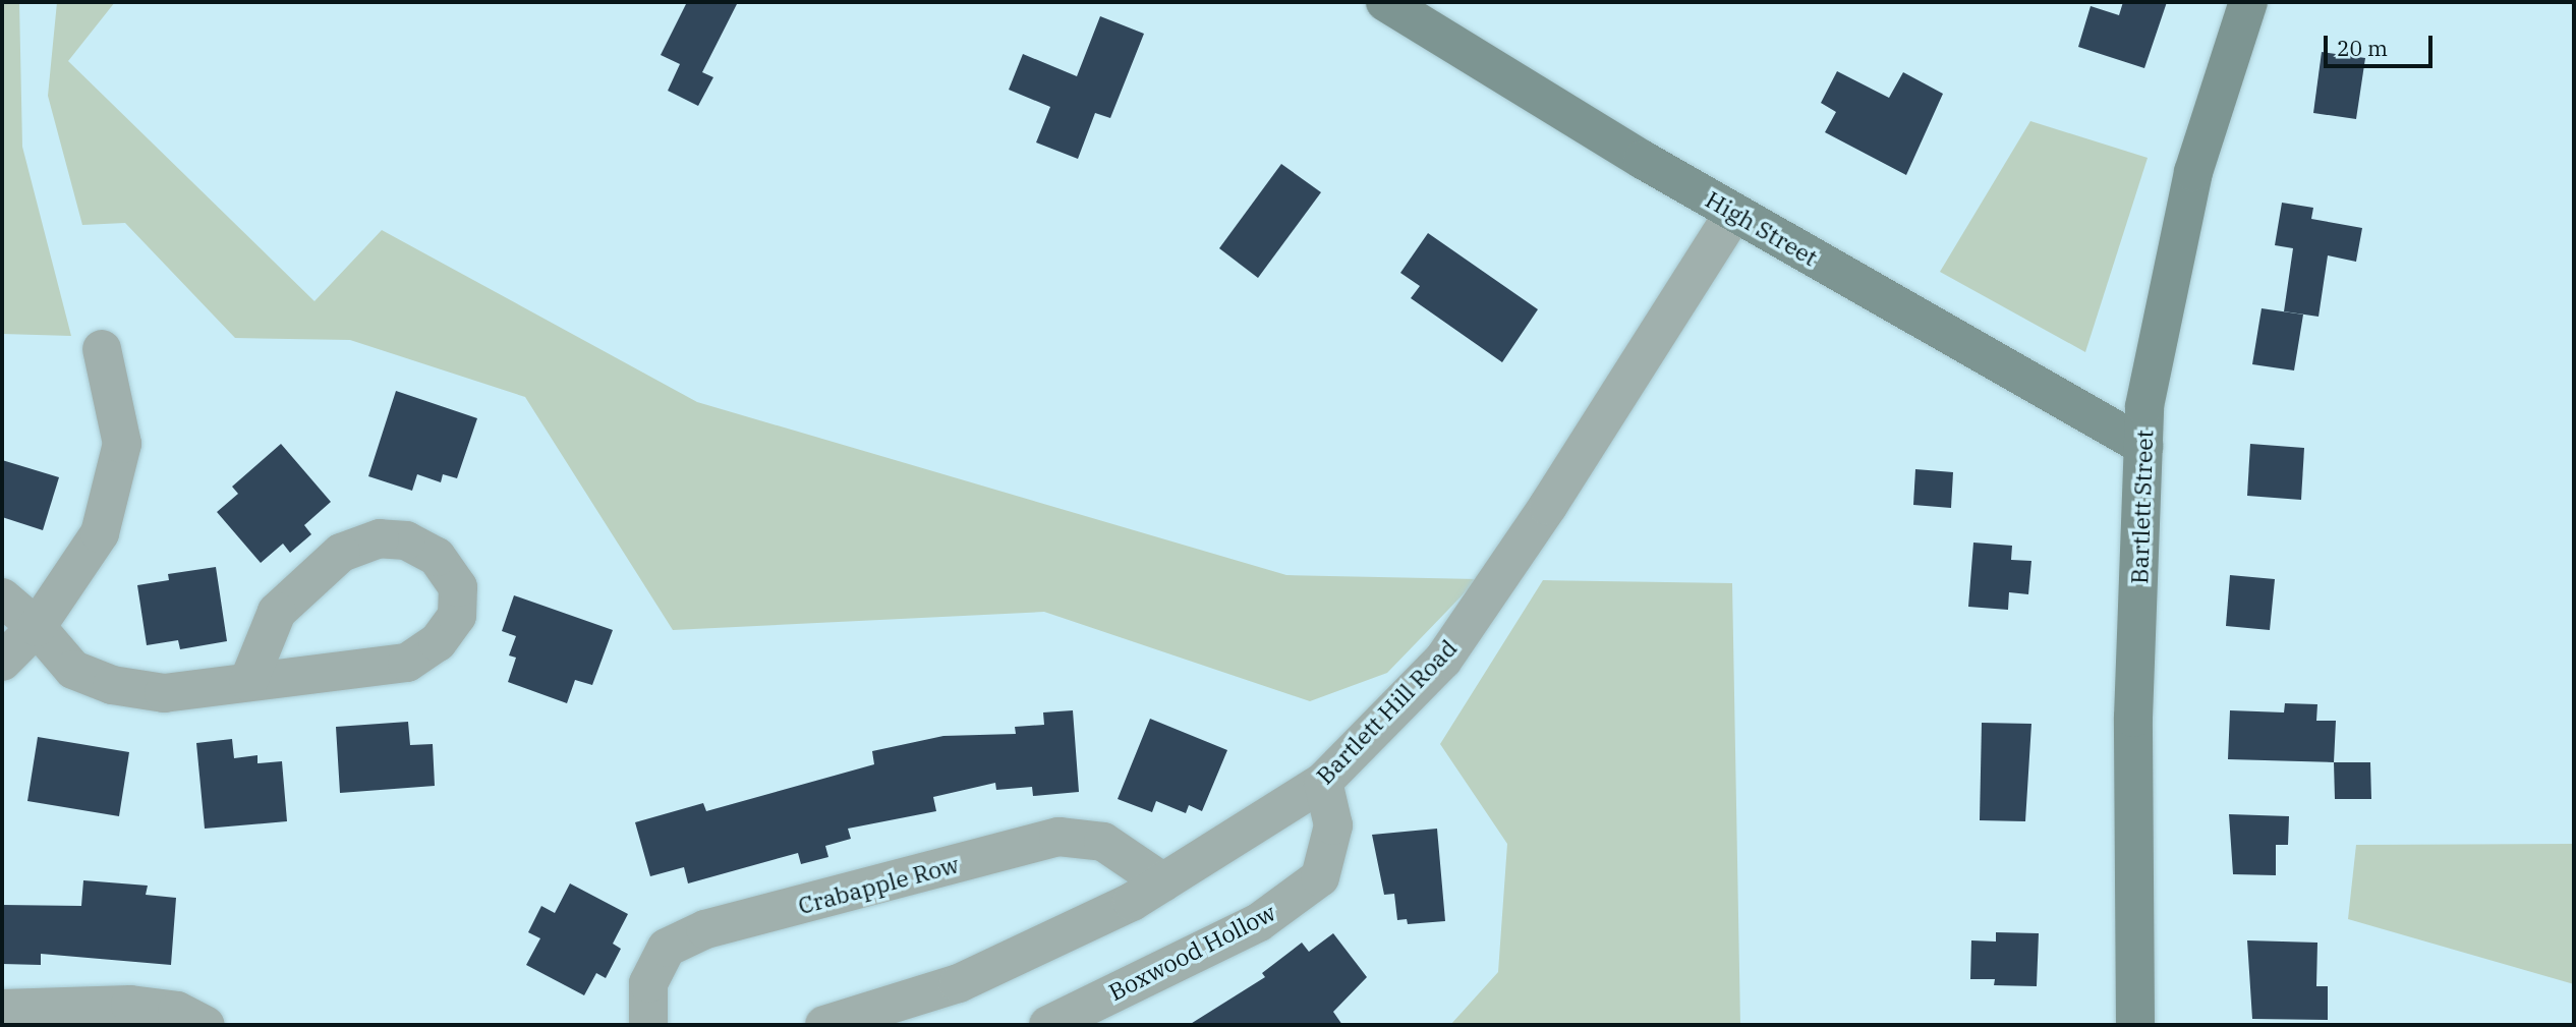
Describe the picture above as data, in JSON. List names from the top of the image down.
{
  "streets": {
    "main road": ["High Street", "Bartlett Street"],
    "street": ["Bartlett Hill Road", "Crabapple Row", "Boxwood Hollow"]
  },
  "crossings": [
    ["High Street", "Bartlett Street"],
    ["High Street", "Bartlett Hill Road"],
    ["Bartlett Hill Road", "Crabapple Row"],
    ["Bartlett Hill Road", "Boxwood Hollow"]
  ],
  "scale_bar": "20 m"
}
